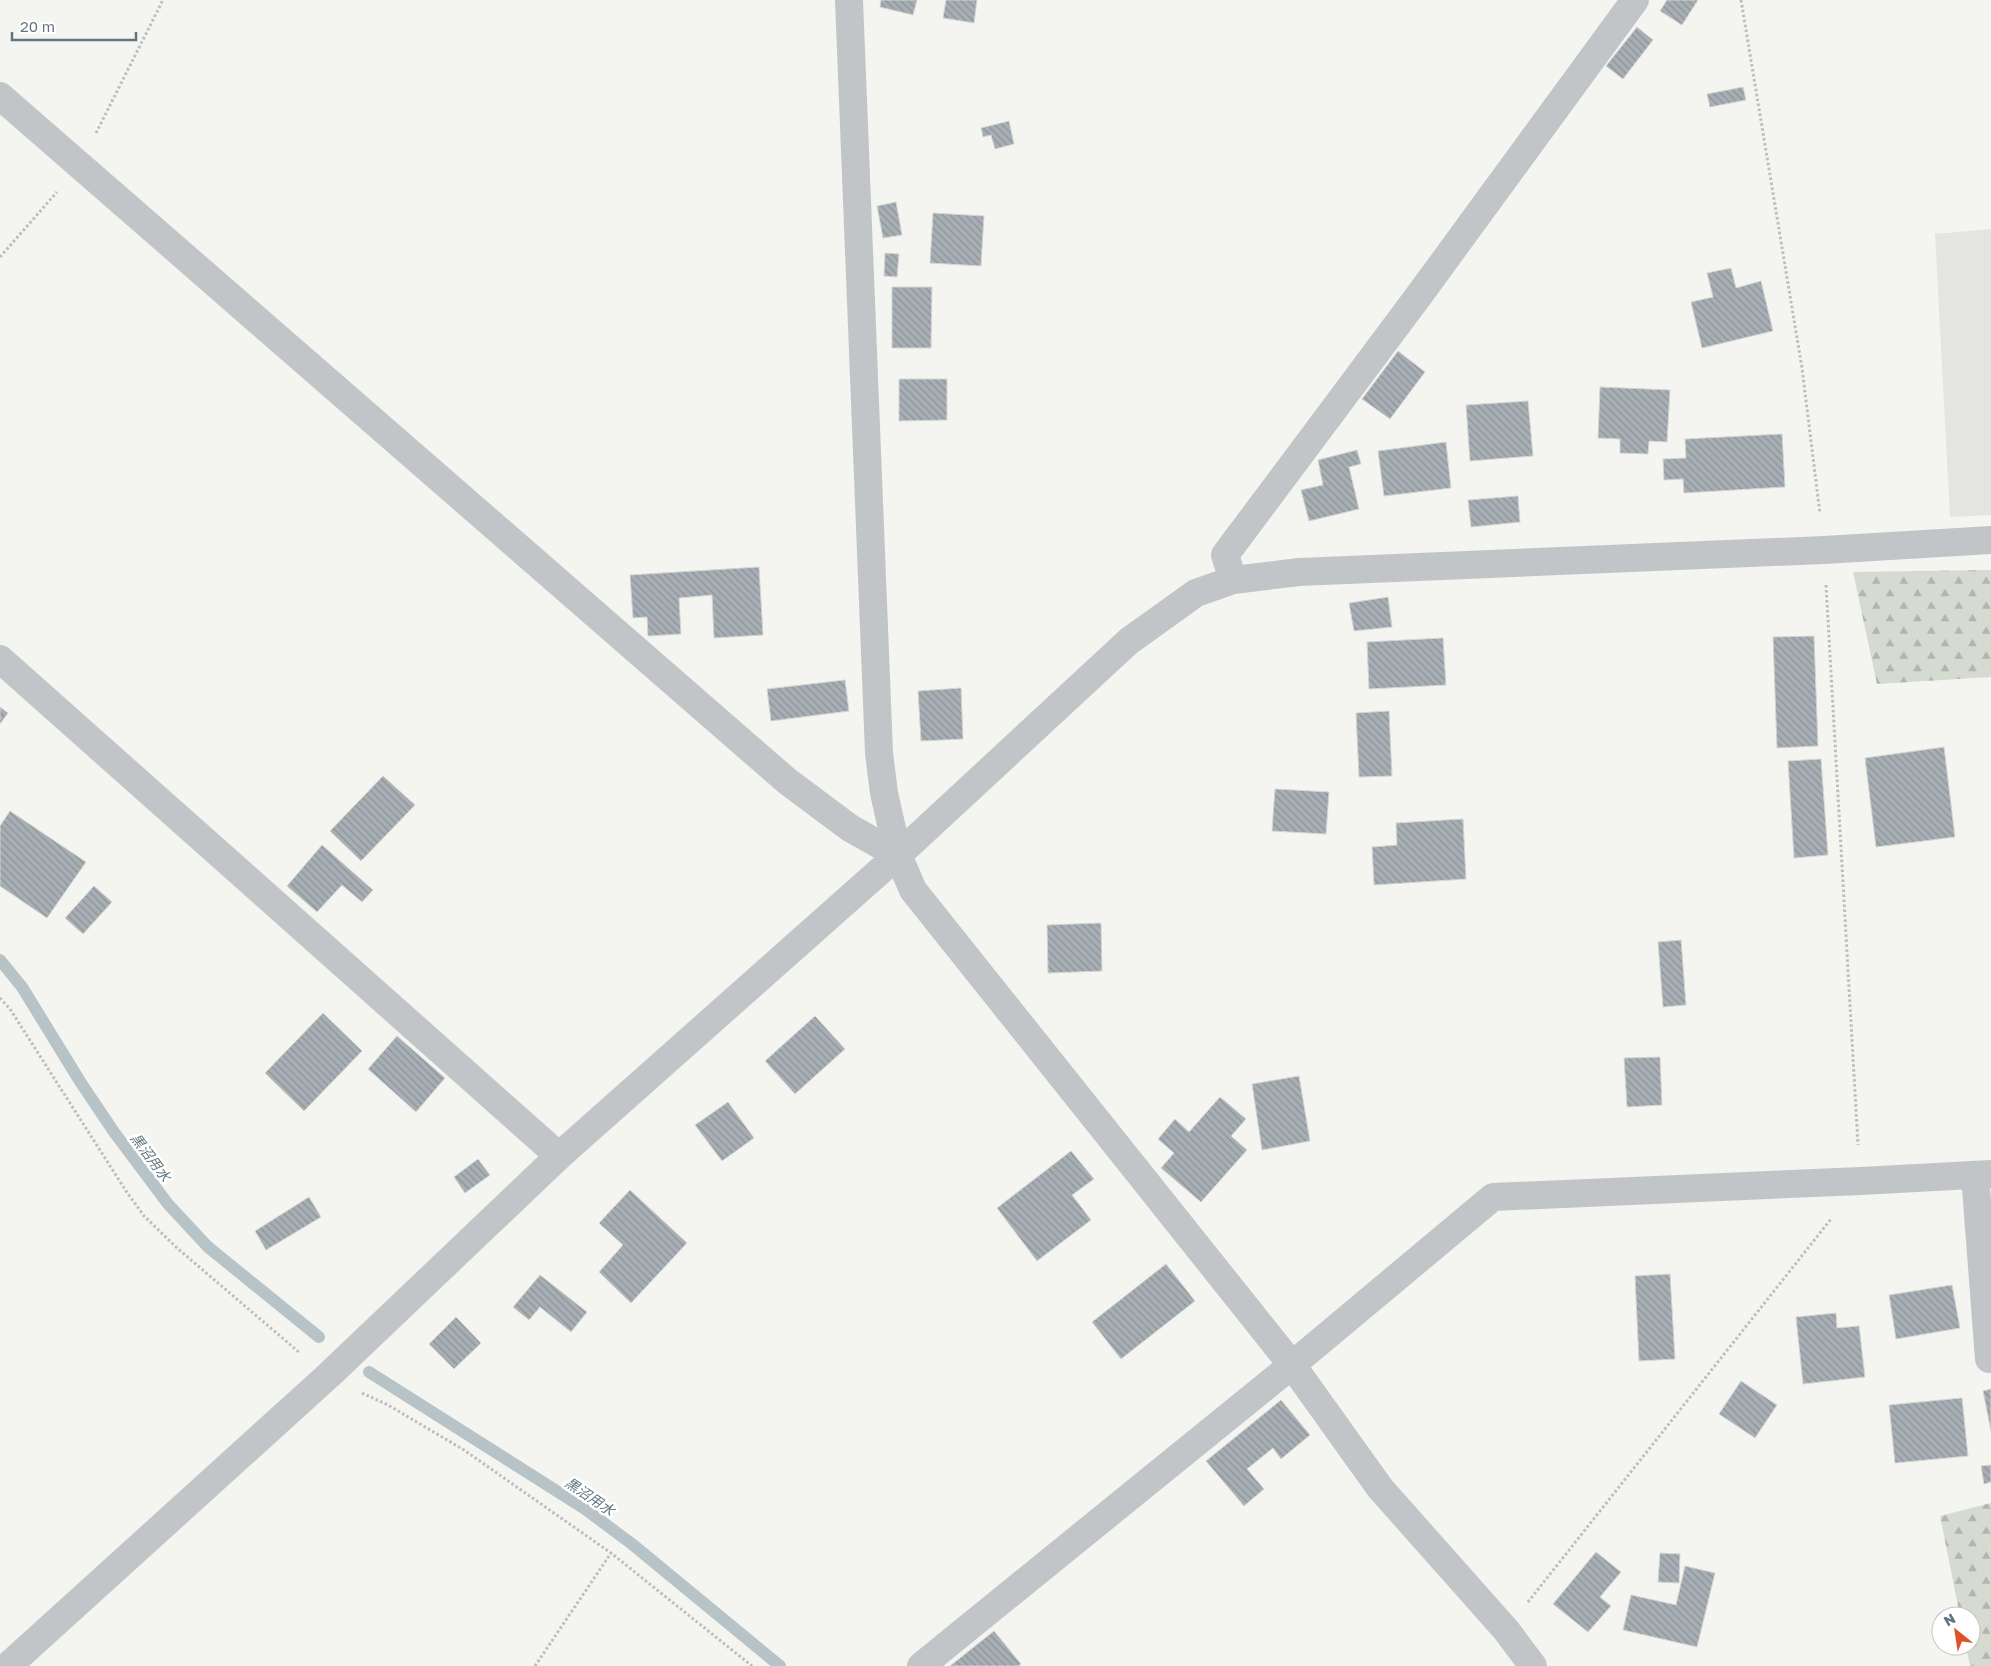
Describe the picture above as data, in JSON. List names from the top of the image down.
{
  "water": ["黒沼用水"],
  "scale_bar": "20 m",
  "north": "top left"
}
